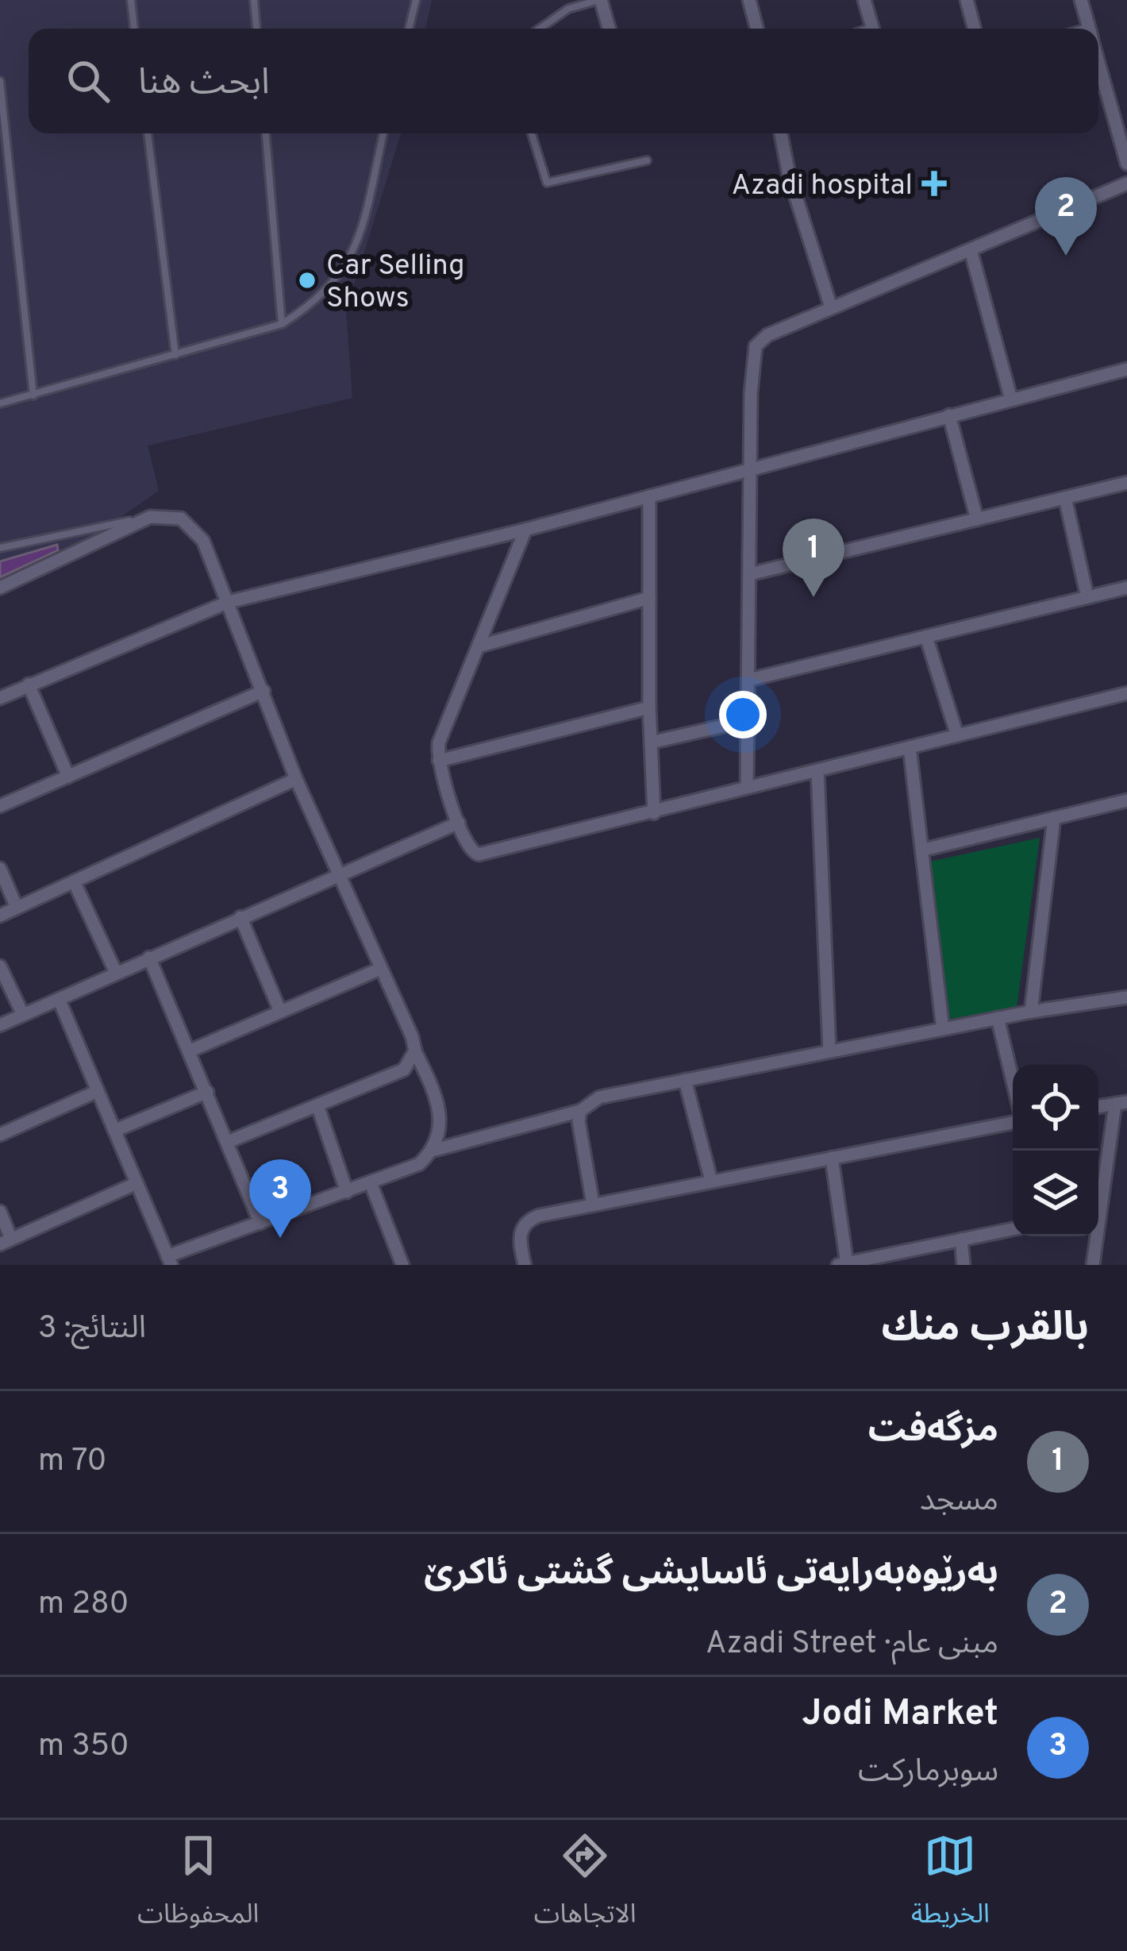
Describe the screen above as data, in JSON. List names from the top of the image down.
{
  "places": {
    "health": ["Azadi hospital"],
    "other": ["Car Selling Shows"]
  },
  "page": {
    "search": "ابحث هنا",
    "pins": ["2", "1", "3"],
    "heading": ["بالقرب منك", "النتائج: 3"],
    "list": [
      {
        "mark": "1",
        "name": "مزگەفت",
        "note": "مسجد",
        "value": "70 m"
      },
      {
        "mark": "2",
        "name": "بەرێوەبەرایەتی ئاسایشی گشتی ئاکرێ",
        "note": "مبنى عام · Azadi Street",
        "value": "280 m"
      },
      {
        "mark": "3",
        "name": "Jodi Market",
        "note": "سوبرماركت",
        "value": "350 m"
      }
    ],
    "nav": ["الخريطة", "الاتجاهات", "المحفوظات"]
  }
}
